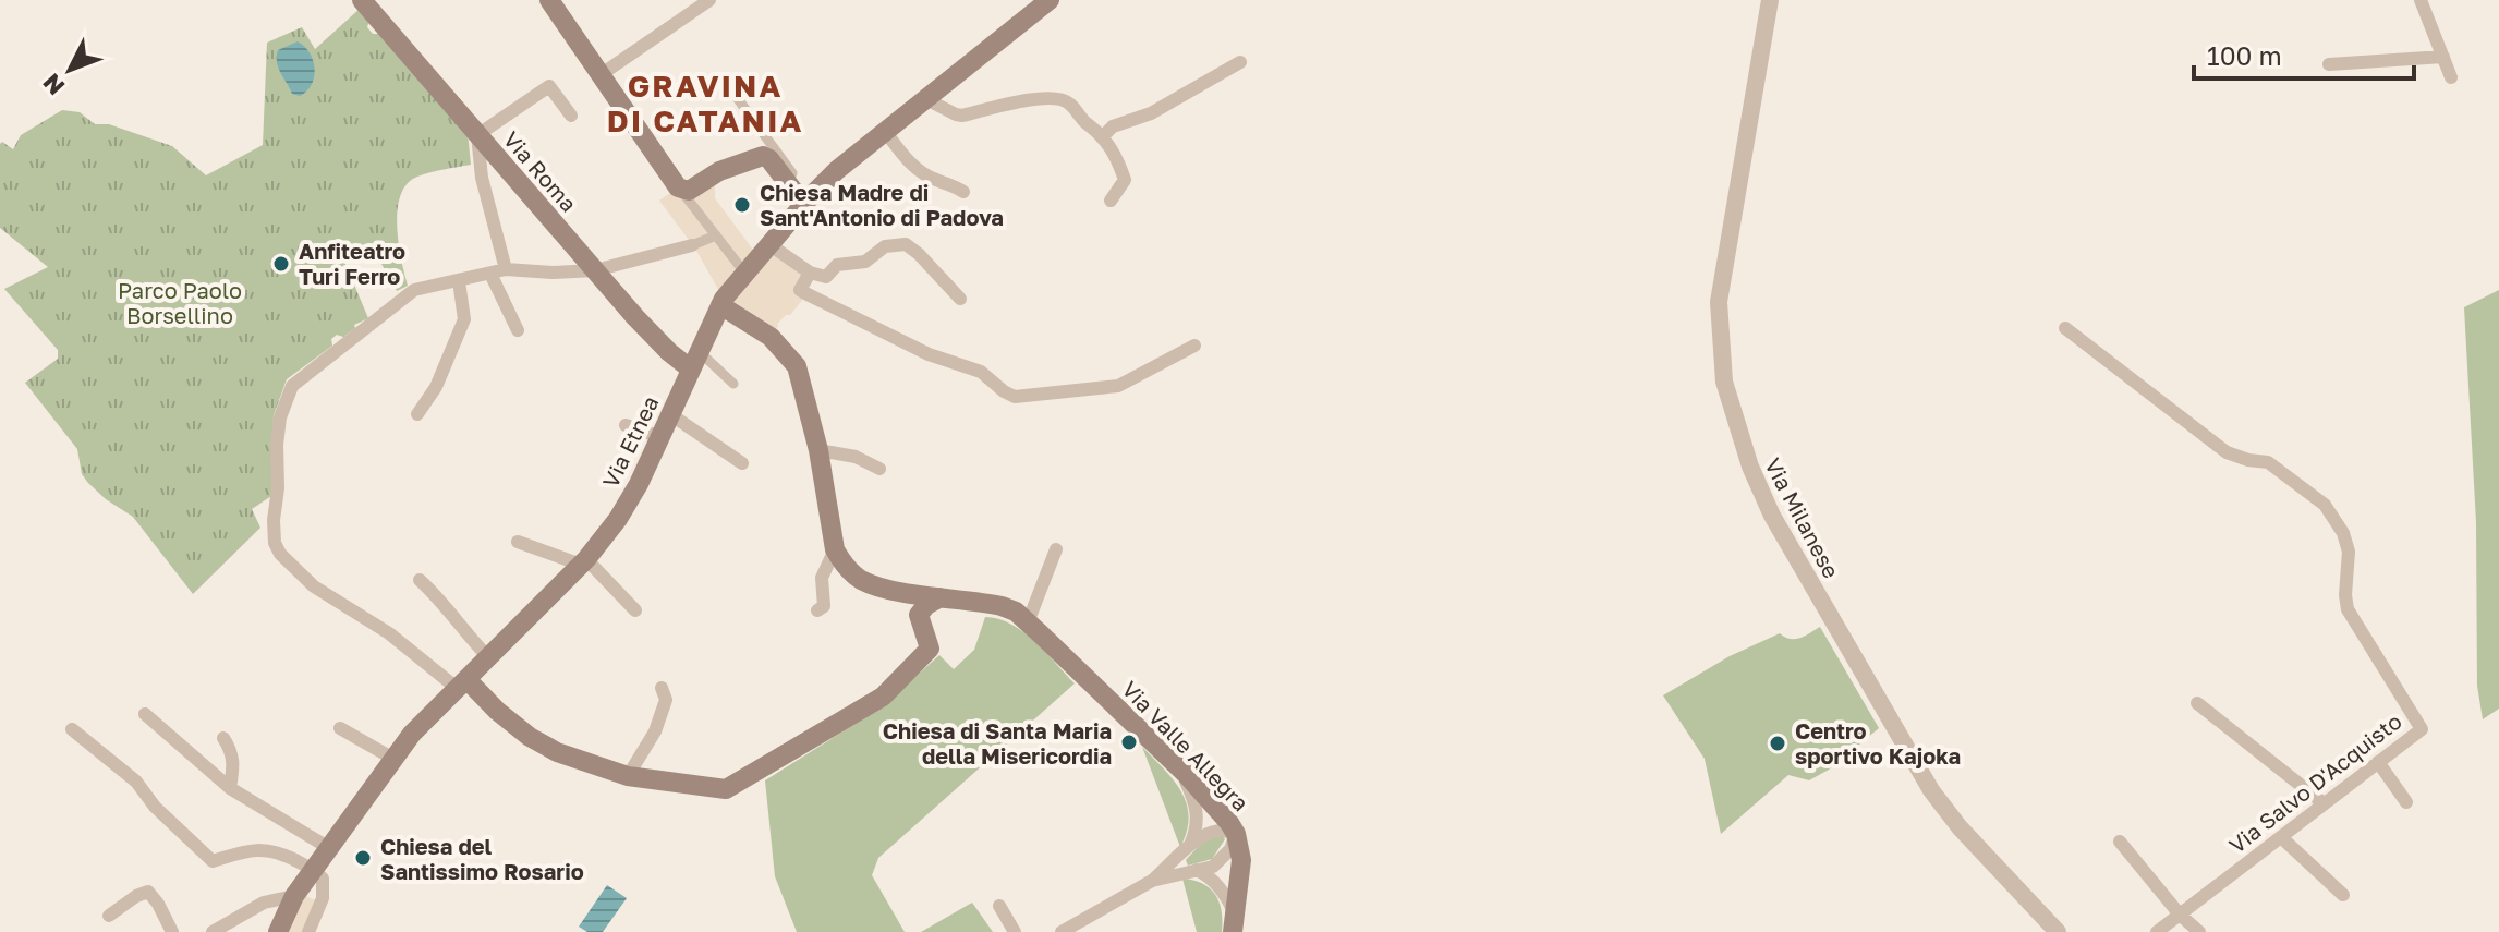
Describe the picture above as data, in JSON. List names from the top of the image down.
{
  "streets": {
    "main road": ["Via Roma", "Via Etnea", "Via Valle Allegra"],
    "street": ["Via Milanese", "Via Salvo D'Acquisto"]
  },
  "crossings": [
    ["Via Roma", "Via Etnea"]
  ],
  "districts": ["GRAVINA DI CATANIA"],
  "parks": ["Parco Paolo Borsellino"],
  "places": [
    "Chiesa Madre di Sant'Antonio di Padova",
    "Anfiteatro Turi Ferro",
    "Chiesa di Santa Maria della Misericordia",
    "Centro sportivo Kajoka",
    "Chiesa del Santissimo Rosario"
  ],
  "scale_bar": "100 m",
  "north": "bottom left"
}
